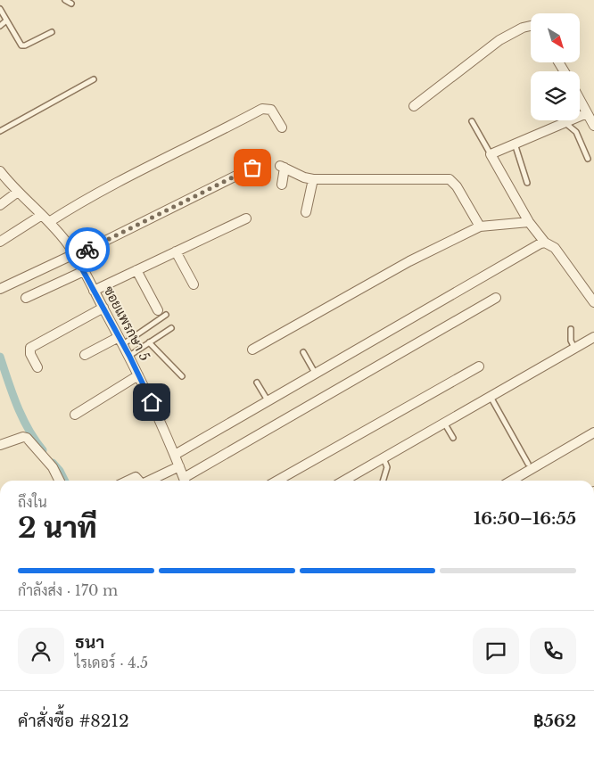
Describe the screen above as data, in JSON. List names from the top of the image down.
{
  "streets": {
    "street": ["ซอยแพรกษา 5"]
  },
  "north": "bottom right",
  "page": {
    "heading": ["2 นาที", "ถึงใน", "16:50–16:55"],
    "panel": [
      "ธนา",
      "ไรเดอร์ · 4.5",
      "คำสั่งซื้อ #8212",
      "฿562"
    ],
    "bar": "กำลังส่ง · 170 m"
  }
}
